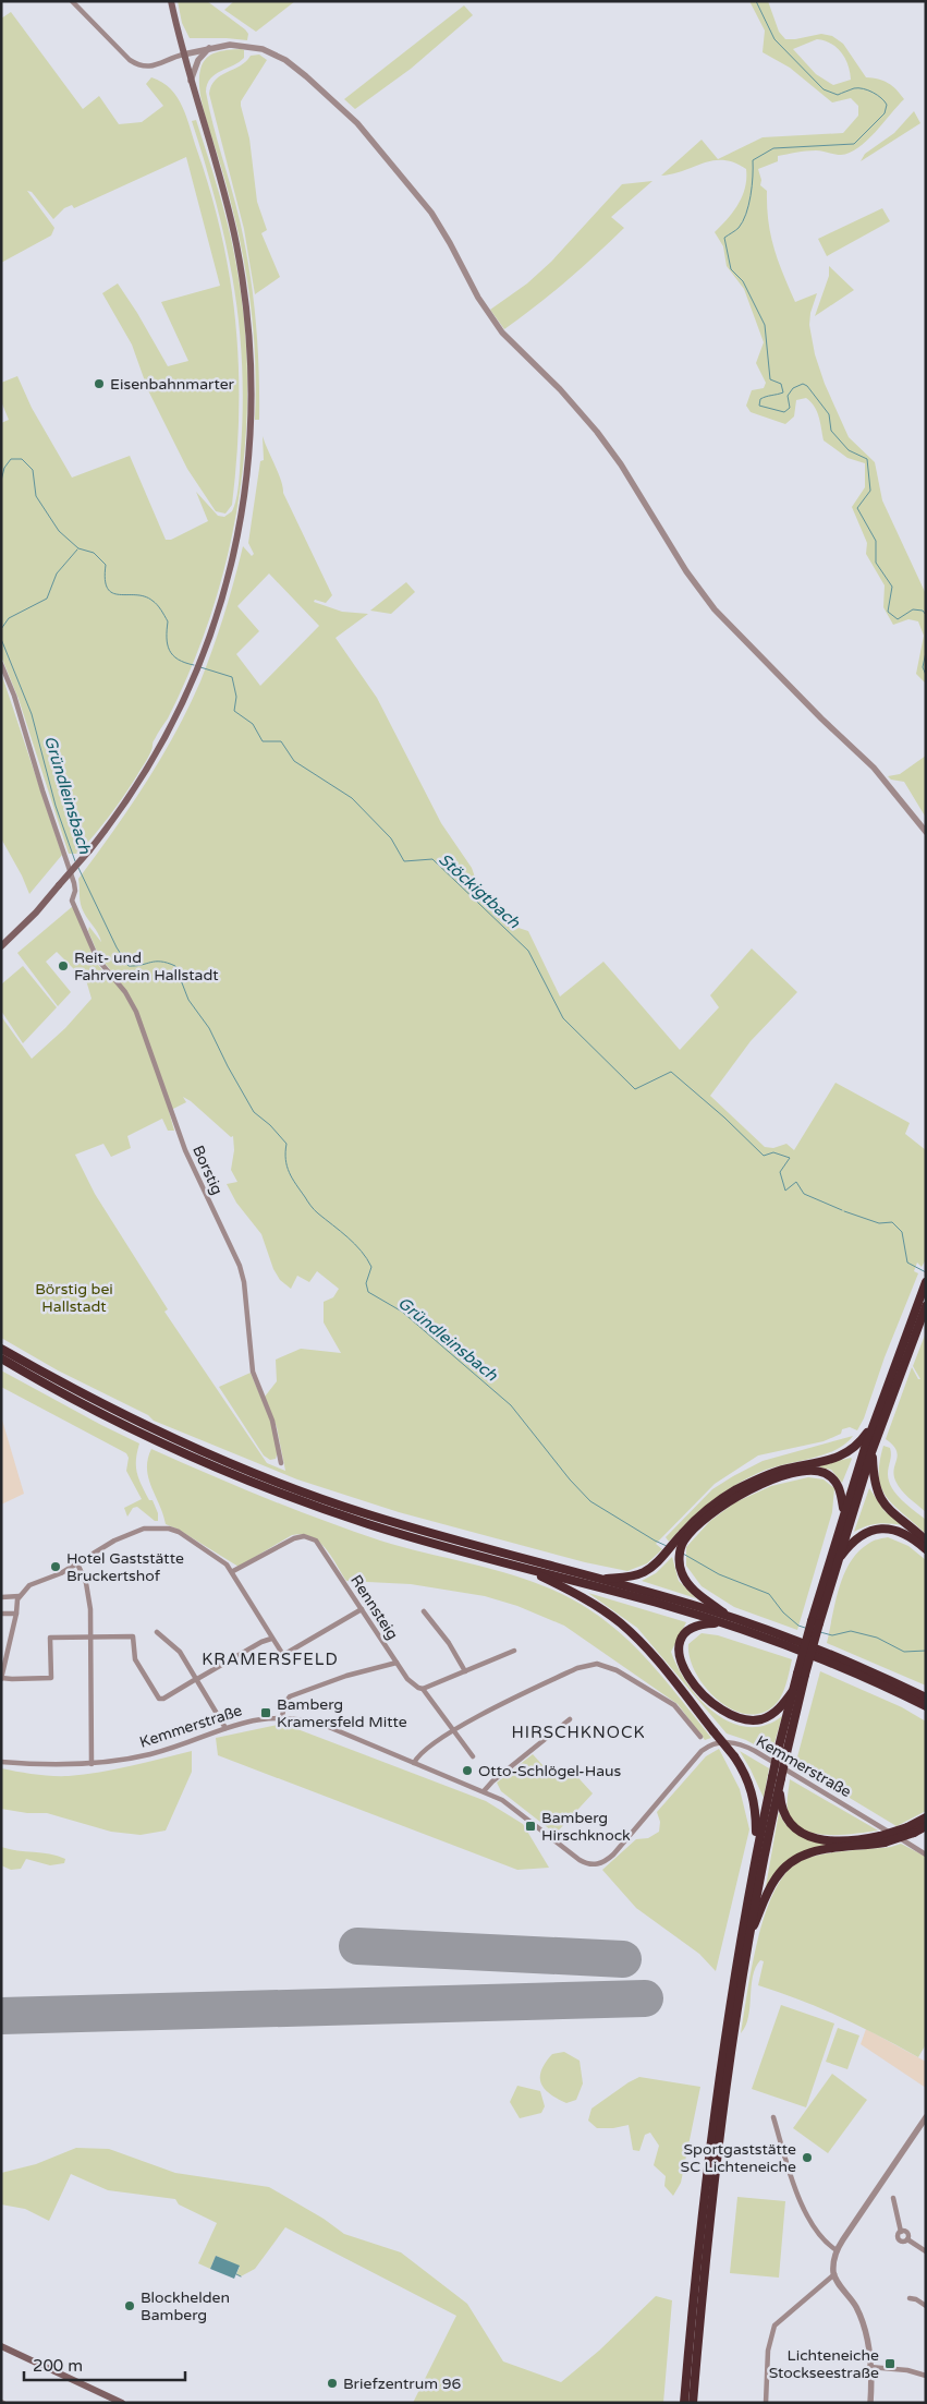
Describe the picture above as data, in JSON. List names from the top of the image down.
{
  "streets": {
    "street": ["Borstig", "Rennsteig", "Kemmerstraße"]
  },
  "districts": ["KRAMERSFELD", "HIRSCHKNOCK"],
  "water": ["Gründleinsbach", "Stöckigtbach"],
  "parks": ["Börstig bei Hallstadt"],
  "places": {
    "other": [
      "Eisenbahnmarter",
      "Reit- und Fahrverein Hallstadt",
      "Hotel Gaststätte Bruckertshof",
      "Otto-Schlögel-Haus",
      "Sportgaststätte SC Lichteneiche",
      "Blockhelden Bamberg",
      "Briefzentrum 96"
    ],
    "transit": ["Bamberg Kramersfeld Mitte", "Bamberg Hirschknock", "Lichteneiche Stockseestraße"]
  },
  "scale_bar": "200 m"
}
